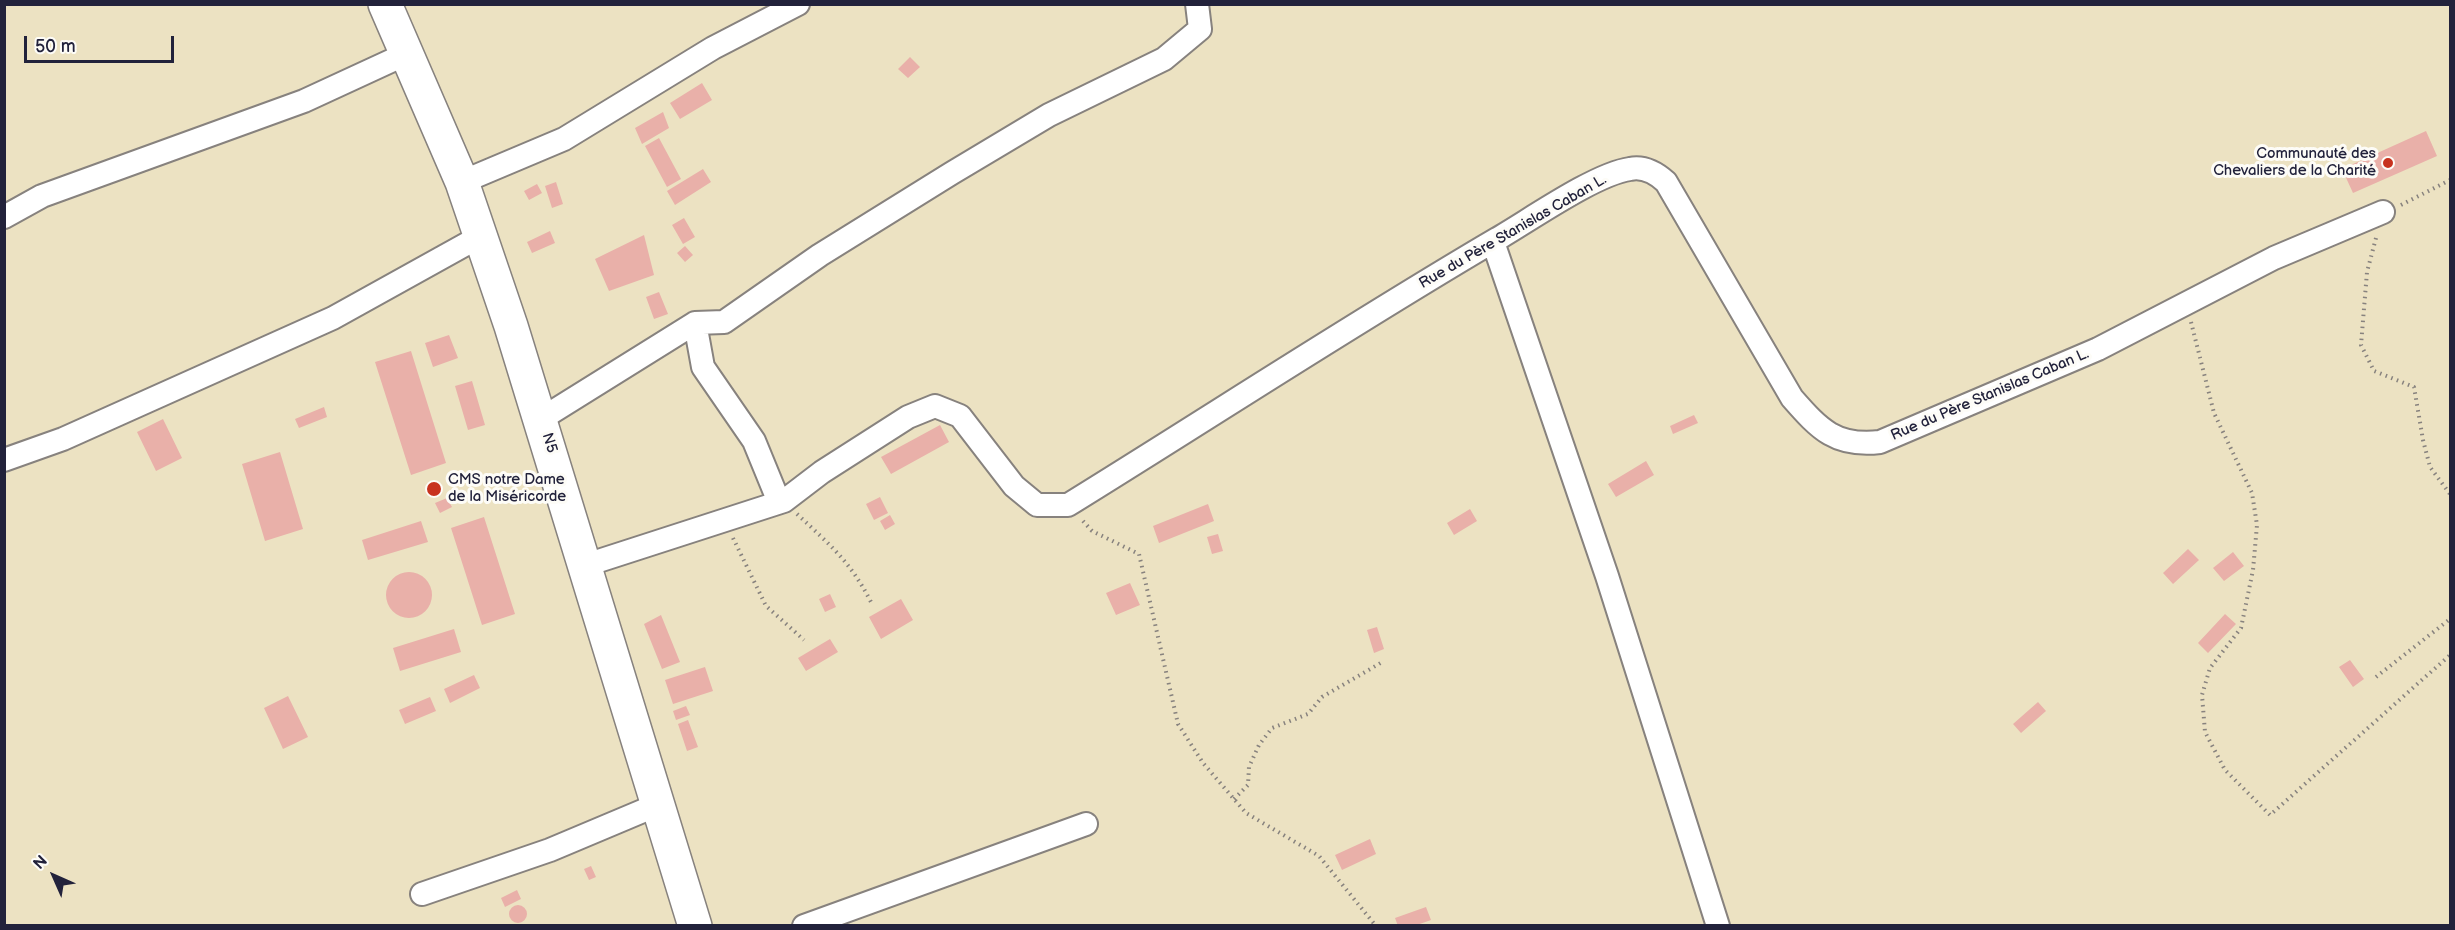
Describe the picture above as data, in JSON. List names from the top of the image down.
{
  "streets": {
    "main road": ["N5"],
    "street": ["Rue du Père Stanislas Caban L."]
  },
  "places": ["Communauté des Chevaliers de la Charité", "CMS notre Dame de la Miséricorde"],
  "scale_bar": "50 m",
  "north": "top left"
}
